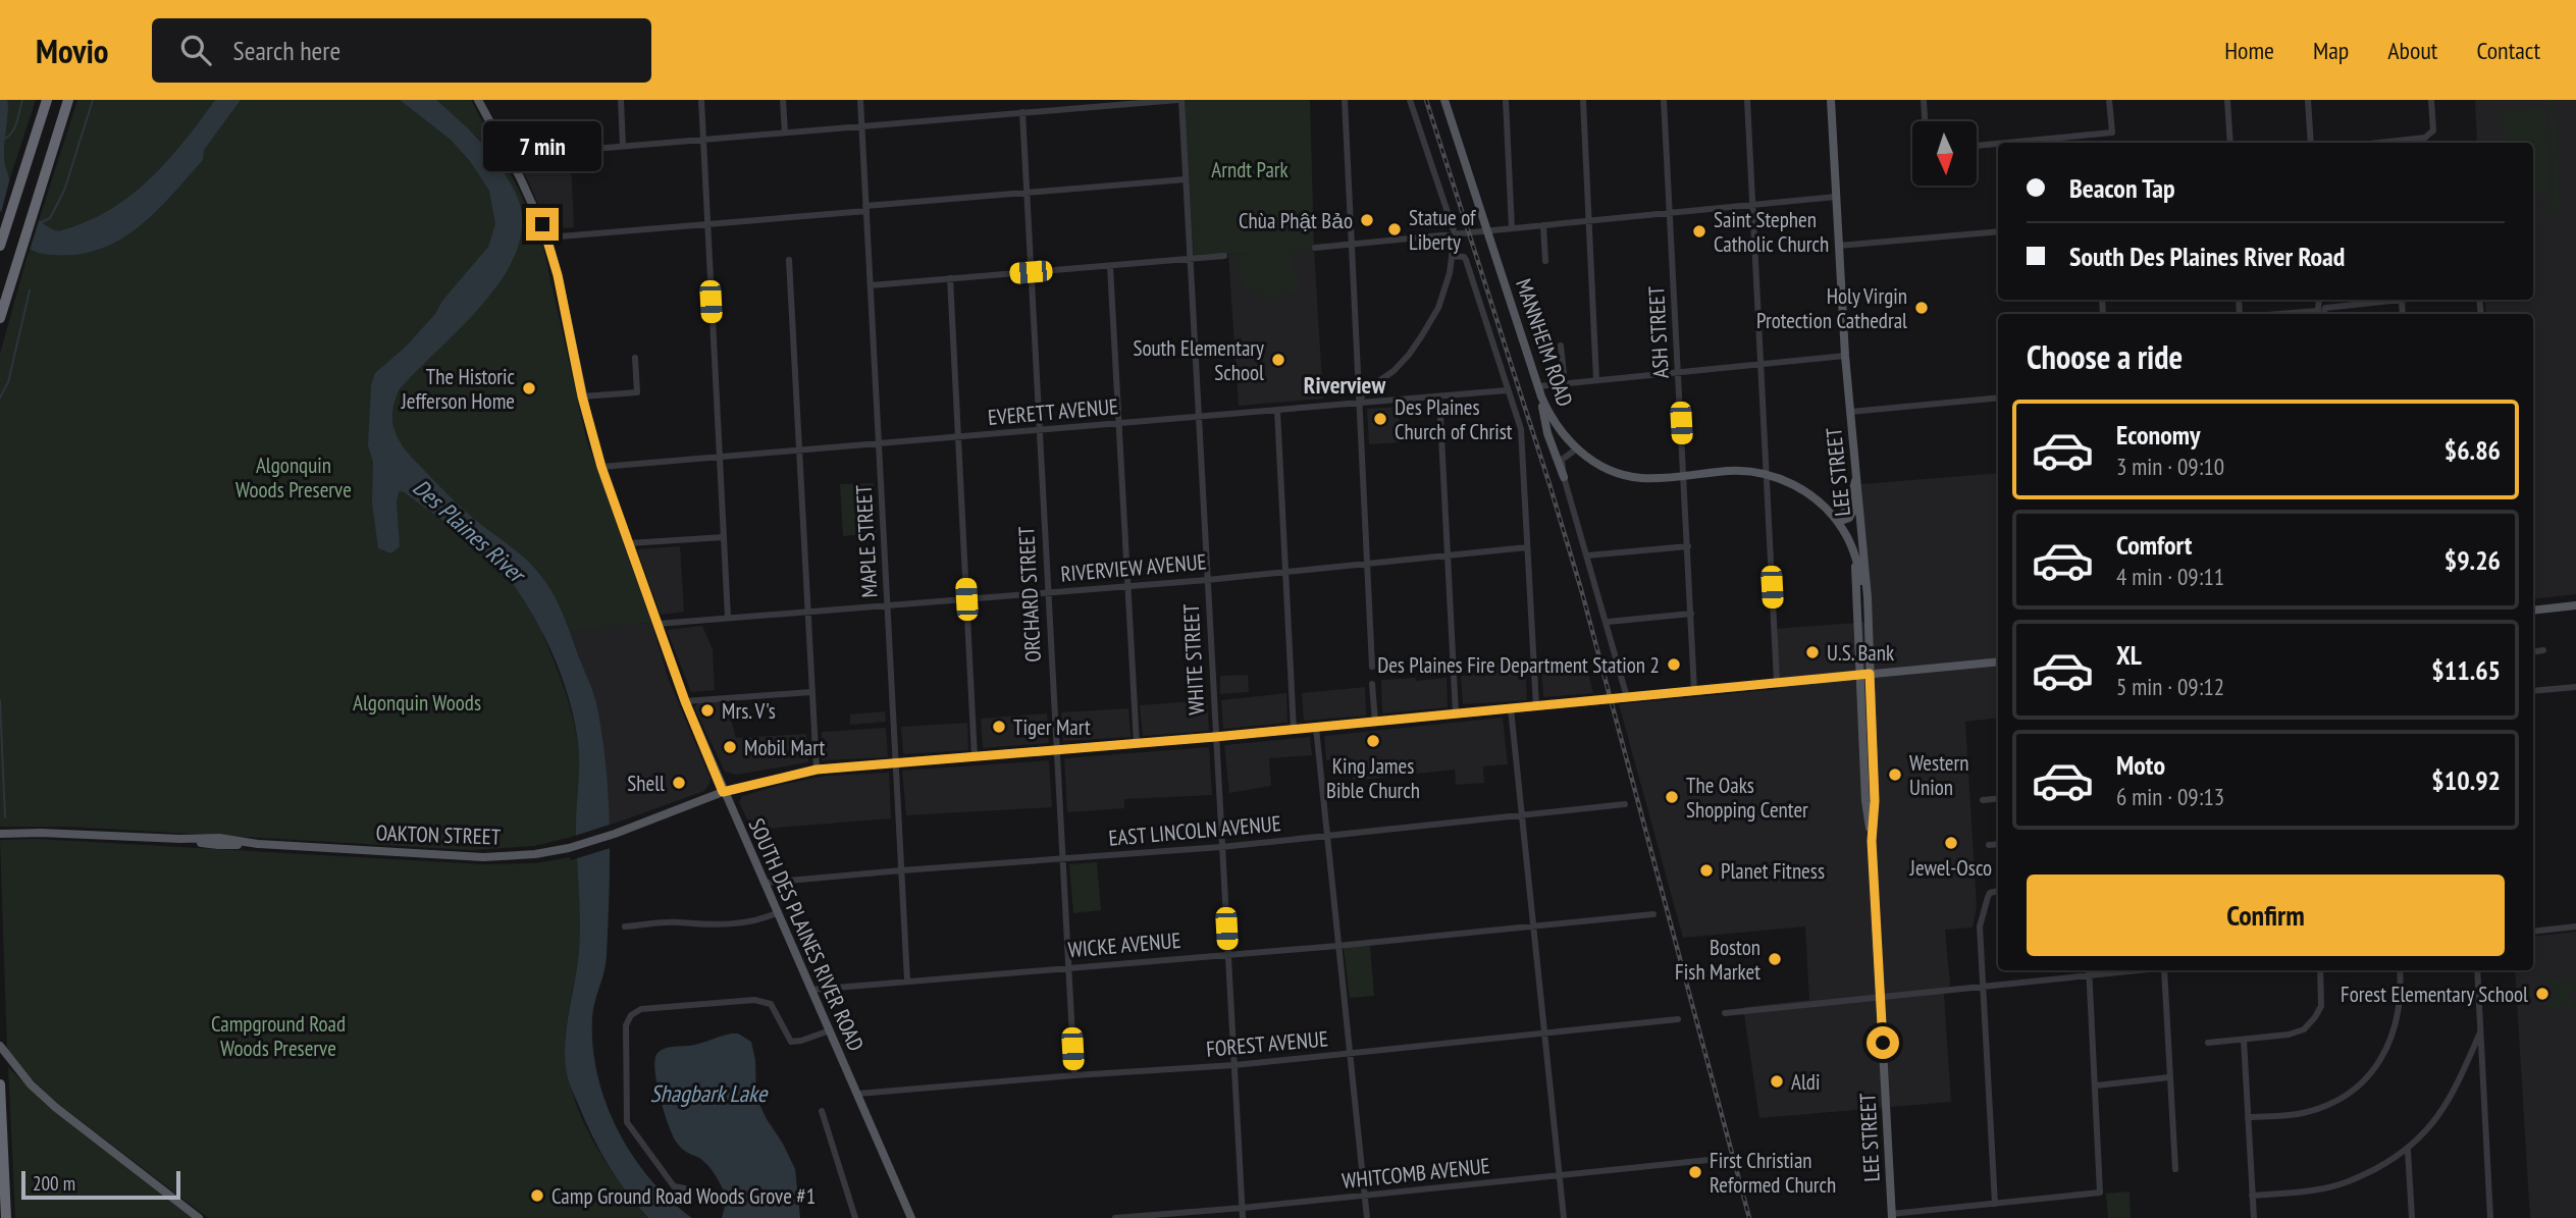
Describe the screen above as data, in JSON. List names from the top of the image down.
{
  "streets": {
    "main road": [
      "MANNHEIM ROAD",
      "LEE STREET",
      "OAKTON STREET",
      "SOUTH DES PLAINES RIVER ROAD"
    ],
    "street": [
      "ASH STREET",
      "EVERETT AVENUE",
      "MAPLE STREET",
      "RIVERVIEW AVENUE",
      "ORCHARD STREET",
      "WHITE STREET",
      "EAST LINCOLN AVENUE",
      "WICKE AVENUE",
      "FOREST AVENUE",
      "WHITCOMB AVENUE"
    ]
  },
  "crossings": [
    ["ASH STREET", "MANNHEIM ROAD"],
    ["ASH STREET", "OAKTON STREET"],
    ["MANNHEIM ROAD", "LEE STREET"],
    ["EVERETT AVENUE", "MAPLE STREET"],
    ["EVERETT AVENUE", "ORCHARD STREET"],
    ["EVERETT AVENUE", "WHITE STREET"],
    ["EVERETT AVENUE", "SOUTH DES PLAINES RIVER ROAD"],
    ["LEE STREET", "OAKTON STREET"],
    ["MAPLE STREET", "RIVERVIEW AVENUE"],
    ["MAPLE STREET", "EAST LINCOLN AVENUE"],
    ["MAPLE STREET", "OAKTON STREET"],
    ["MAPLE STREET", "WICKE AVENUE"],
    ["RIVERVIEW AVENUE", "ORCHARD STREET"],
    ["RIVERVIEW AVENUE", "WHITE STREET"],
    ["RIVERVIEW AVENUE", "SOUTH DES PLAINES RIVER ROAD"],
    ["ORCHARD STREET", "EAST LINCOLN AVENUE"],
    ["ORCHARD STREET", "OAKTON STREET"],
    ["ORCHARD STREET", "WICKE AVENUE"],
    ["ORCHARD STREET", "FOREST AVENUE"],
    ["WHITE STREET", "EAST LINCOLN AVENUE"],
    ["WHITE STREET", "OAKTON STREET"],
    ["WHITE STREET", "WICKE AVENUE"],
    ["WHITE STREET", "FOREST AVENUE"],
    ["WHITE STREET", "WHITCOMB AVENUE"],
    ["EAST LINCOLN AVENUE", "SOUTH DES PLAINES RIVER ROAD"],
    ["OAKTON STREET", "SOUTH DES PLAINES RIVER ROAD"],
    ["SOUTH DES PLAINES RIVER ROAD", "WICKE AVENUE"],
    ["SOUTH DES PLAINES RIVER ROAD", "FOREST AVENUE"]
  ],
  "districts": ["Riverview"],
  "water": ["Des Plaines River", "Shagbark Lake"],
  "parks": [
    "Arndt Park",
    "Algonquin Woods Preserve",
    "Algonquin Woods",
    "Campground Road Woods Preserve"
  ],
  "places": [
    "Chùa Phật Bảo",
    "Statue of Liberty",
    "Saint Stephen Catholic Church",
    "Holy Virgin Protection Cathedral",
    "South Elementary School",
    "The Historic Jefferson Home",
    "Des Plaines Church of Christ",
    "U.S. Bank",
    "Des Plaines Fire Department Station 2",
    "Mrs. V's",
    "Tiger Mart",
    "King James Bible Church",
    "Mobil Mart",
    "Western Union",
    "Shell",
    "The Oaks Shopping Center",
    "Jewel-Osco",
    "Planet Fitness",
    "Boston Fish Market",
    "Forest Elementary School",
    "Aldi",
    "First Christian Reformed Church",
    "Camp Ground Road Woods Grove #1"
  ],
  "scale_bar": "200 m",
  "north": "bottom",
  "page": {
    "header": "Movio",
    "search": "Search here",
    "nav": [
      "Home",
      "Map",
      "About",
      "Contact"
    ],
    "bubble": "7 min",
    "banner": ["Beacon Tap", "South Des Plaines River Road"],
    "heading": "Choose a ride",
    "list": [
      {
        "name": "Economy",
        "note": "3 min · 09:10",
        "value": "$6.86"
      },
      {
        "name": "Comfort",
        "note": "4 min · 09:11",
        "value": "$9.26"
      },
      {
        "name": "XL",
        "note": "5 min · 09:12",
        "value": "$11.65"
      },
      {
        "name": "Moto",
        "note": "6 min · 09:13",
        "value": "$10.92"
      }
    ],
    "buttons": "Confirm",
    "scale": "200 m"
  }
}
